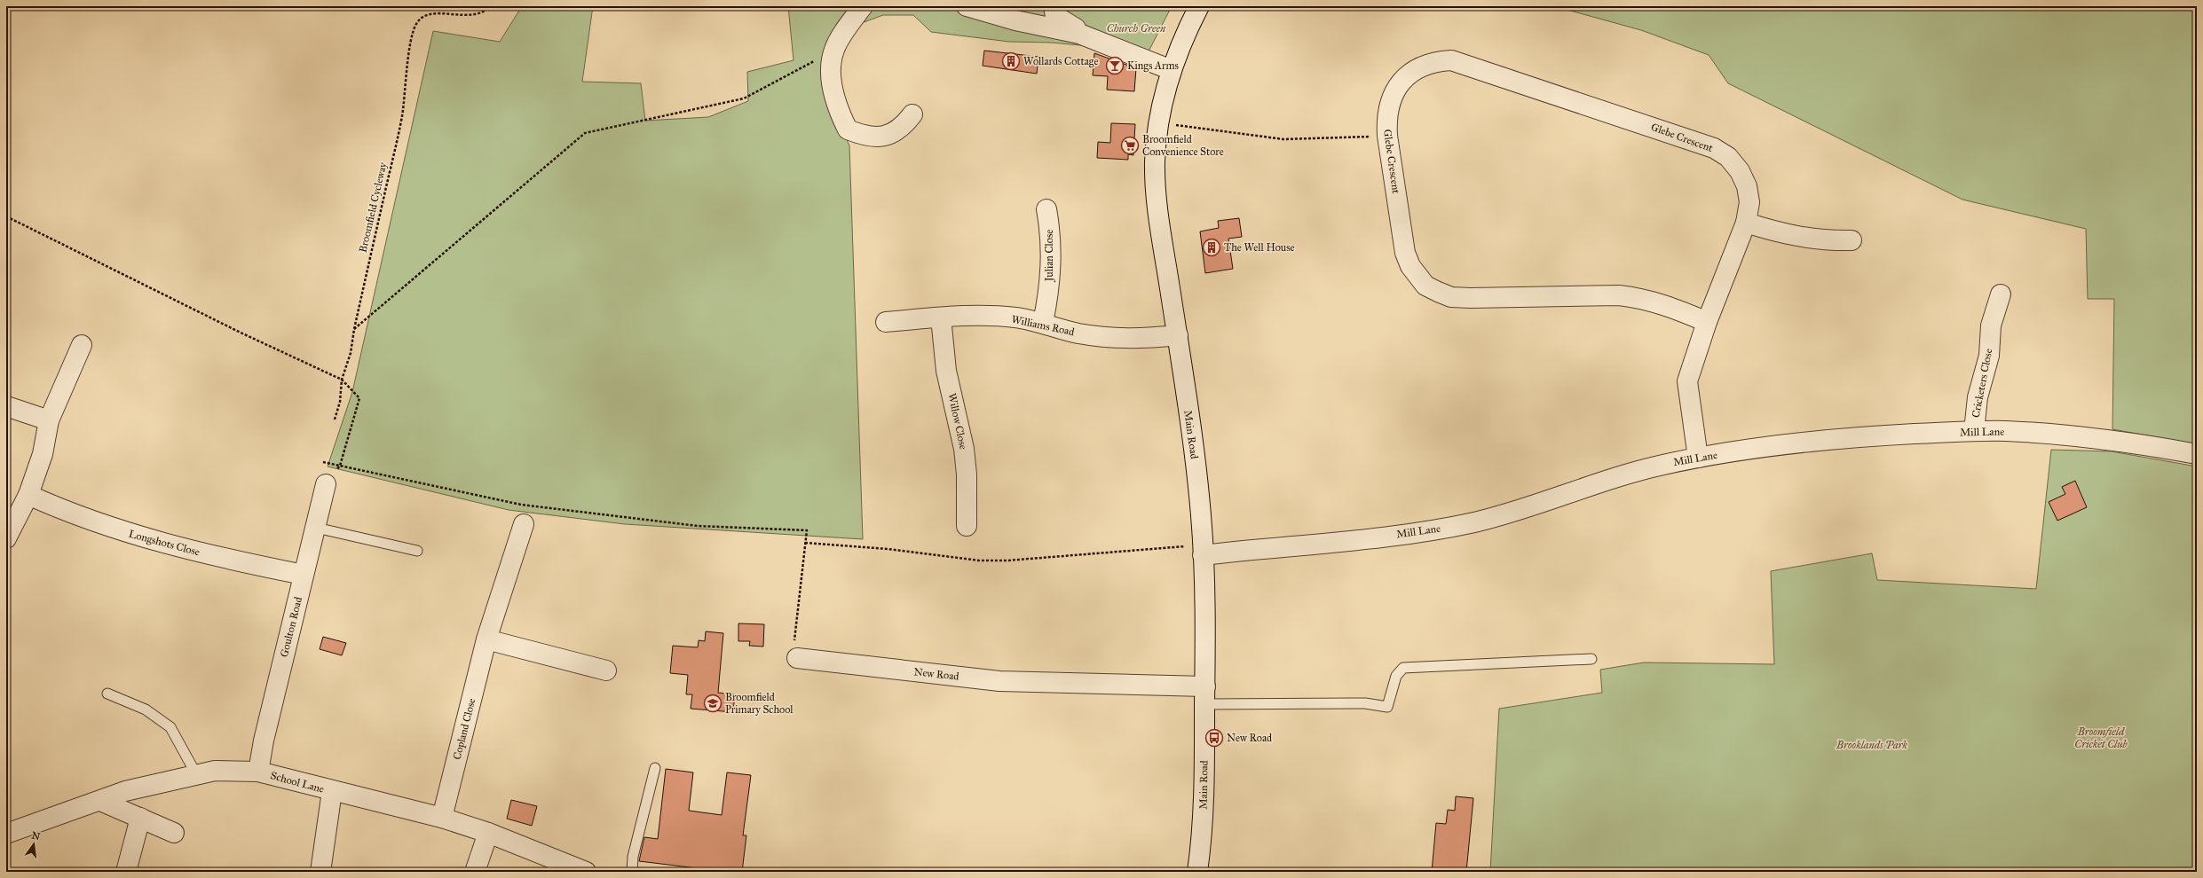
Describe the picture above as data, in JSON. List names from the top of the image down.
{
  "streets": {
    "street": [
      "Glebe Crescent",
      "Julian Close",
      "Williams Road",
      "Cricketers Close",
      "Willow Close",
      "Mill Lane",
      "Main Road",
      "Longshots Close",
      "Goulton Road",
      "New Road",
      "Copland Close",
      "School Lane"
    ],
    "path": ["Broomfield Cycleway"]
  },
  "crossings": [
    ["Glebe Crescent", "Mill Lane"],
    ["Julian Close", "Williams Road"],
    ["Williams Road", "Willow Close"],
    ["Williams Road", "Main Road"],
    ["Cricketers Close", "Mill Lane"],
    ["Mill Lane", "Main Road"],
    ["Main Road", "New Road"],
    ["Longshots Close", "Goulton Road"],
    ["Goulton Road", "School Lane"],
    ["Copland Close", "School Lane"]
  ],
  "parks": ["Church Green", "Broomfield Cricket Club", "Brooklands Park"],
  "places": {
    "building": ["Wollards Cottage", "The Well House"],
    "bar": ["Kings Arms"],
    "supermarket": ["Broomfield Convenience Store"],
    "school or university": ["Broomfield Primary School"],
    "bus stop": ["New Road"]
  },
  "north": "top"
}
